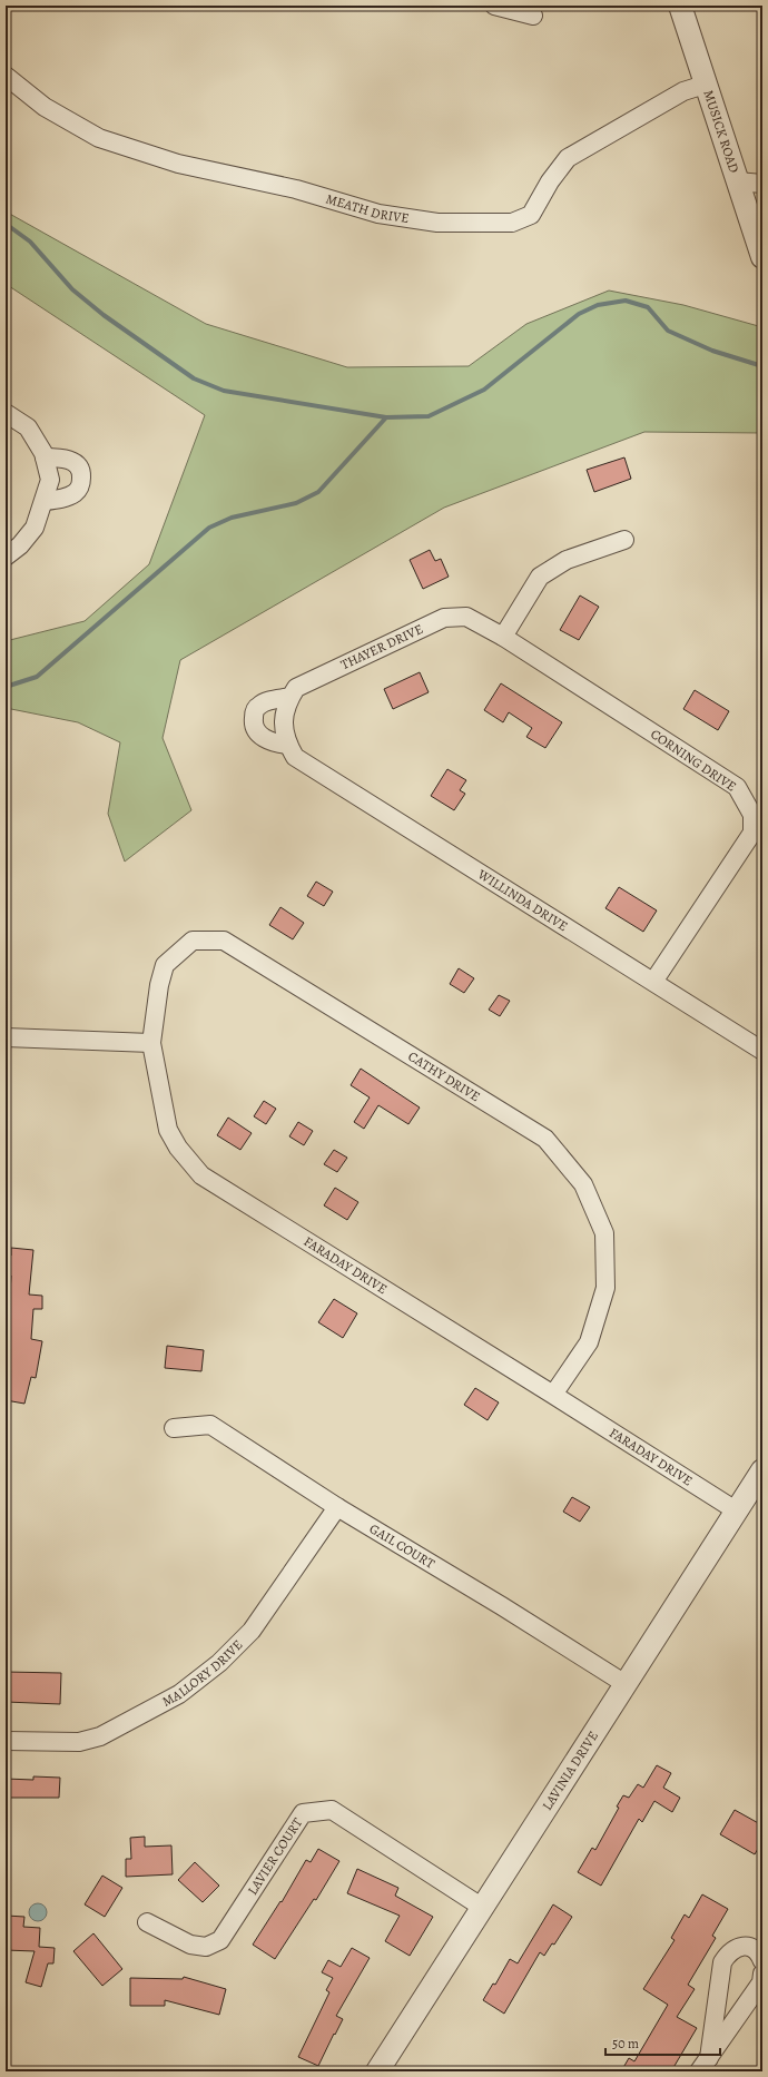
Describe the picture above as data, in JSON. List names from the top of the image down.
{
  "streets": {
    "street": [
      "MUSICK ROAD",
      "MEATH DRIVE",
      "THAYER DRIVE",
      "CORNING DRIVE",
      "WILLINDA DRIVE",
      "CATHY DRIVE",
      "FARADAY DRIVE",
      "GAIL COURT",
      "MALLORY DRIVE",
      "LAVINIA DRIVE",
      "LAVIER COURT"
    ]
  },
  "crossings": [
    ["MUSICK ROAD", "MEATH DRIVE"],
    ["THAYER DRIVE", "CORNING DRIVE"],
    ["THAYER DRIVE", "WILLINDA DRIVE"],
    ["CORNING DRIVE", "WILLINDA DRIVE"],
    ["CATHY DRIVE", "FARADAY DRIVE"],
    ["FARADAY DRIVE", "LAVINIA DRIVE"],
    ["GAIL COURT", "MALLORY DRIVE"],
    ["GAIL COURT", "LAVINIA DRIVE"],
    ["LAVINIA DRIVE", "LAVIER COURT"]
  ],
  "scale_bar": "50 m"
}
